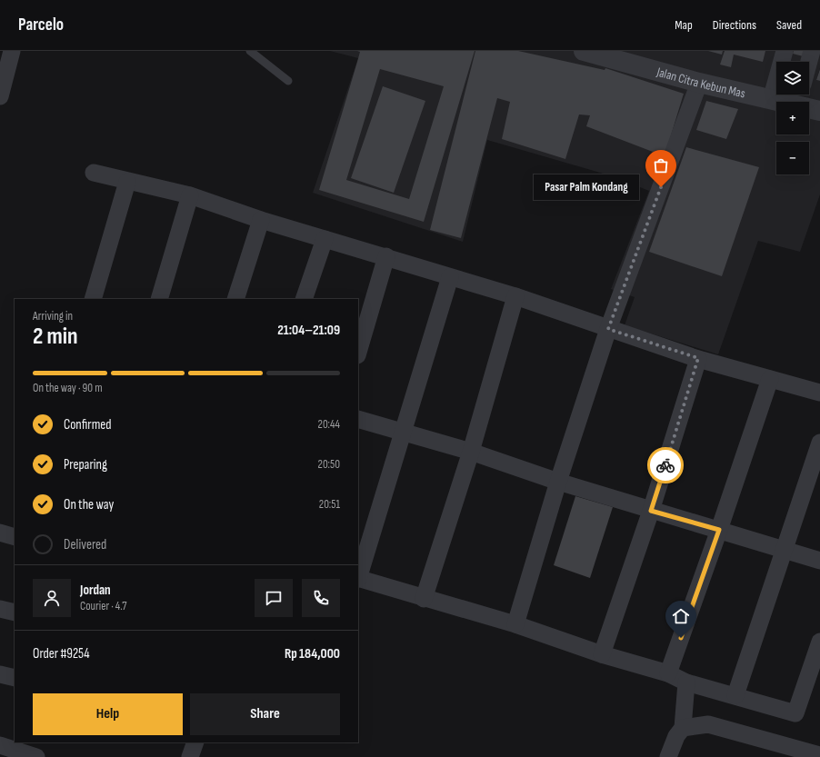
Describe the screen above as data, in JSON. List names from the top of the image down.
{
  "streets": {
    "street": ["Jalan Citra Kebun Mas"]
  },
  "places": ["Pasar Palm Kondang"],
  "page": {
    "header": "Parcelo",
    "nav": ["Map", "Directions", "Saved"],
    "map_buttons": ["+", "−"],
    "bubble": "Pasar Palm Kondang",
    "heading": ["2 min", "Arriving in", "21:04–21:09"],
    "panel": [
      "Jordan",
      "Courier · 4.7",
      "Order #9254",
      "Rp 184,000"
    ],
    "bar": "On the way · 90 m",
    "list": [
      ["Confirmed", "20:44"],
      ["Preparing", "20:50"],
      ["On the way", "20:51"],
      "Delivered"
    ],
    "buttons": ["Help", "Share"]
  }
}
